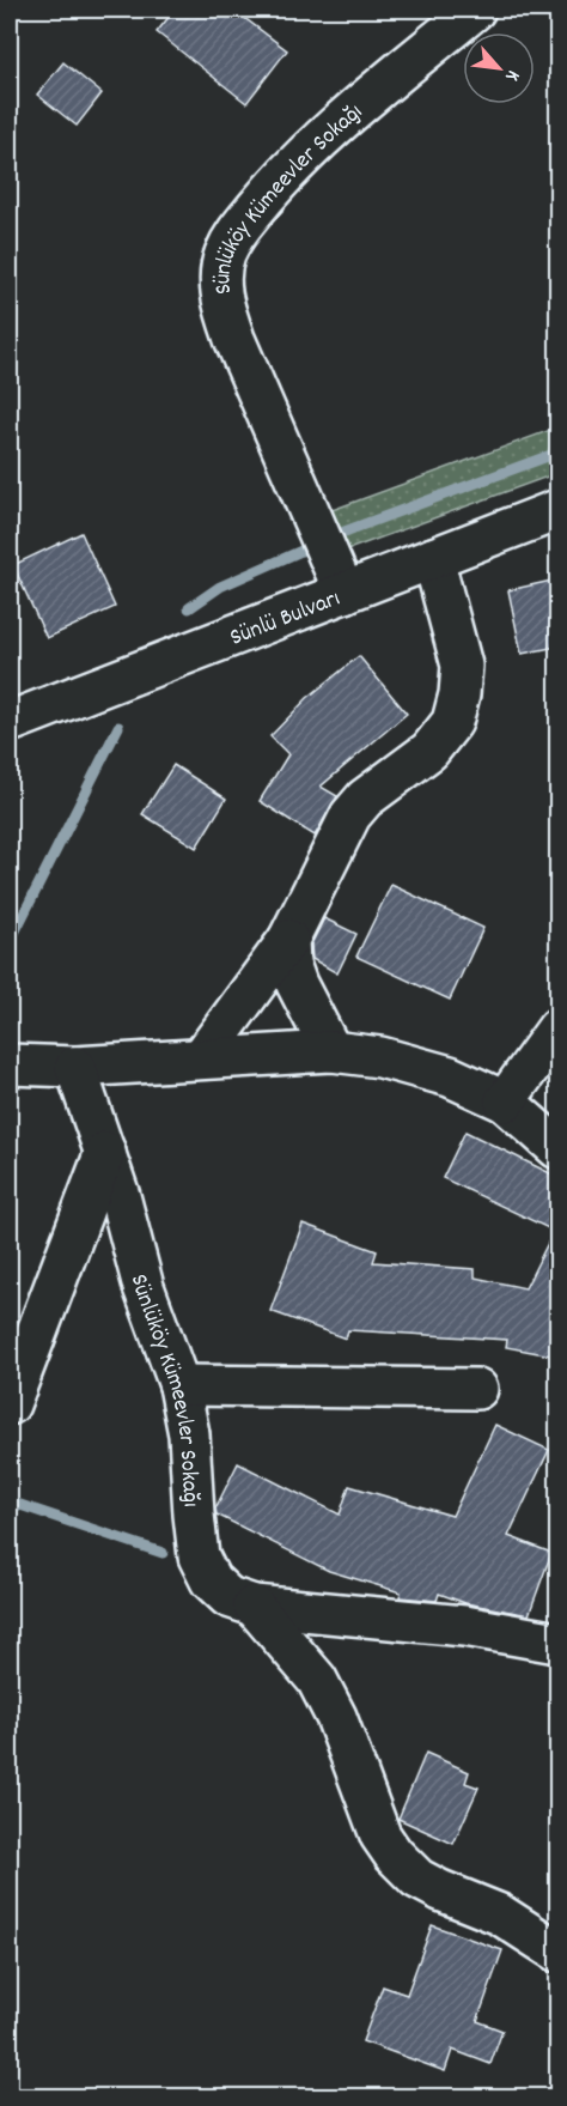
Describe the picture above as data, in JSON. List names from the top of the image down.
{
  "streets": {
    "street": ["Sünlüköy Kümeevler Sokağı", "Sünlü Bulvarı"]
  },
  "crossings": [
    ["Sünlüköy Kümeevler Sokağı", "Sünlü Bulvarı"]
  ],
  "north": "bottom right"
}
